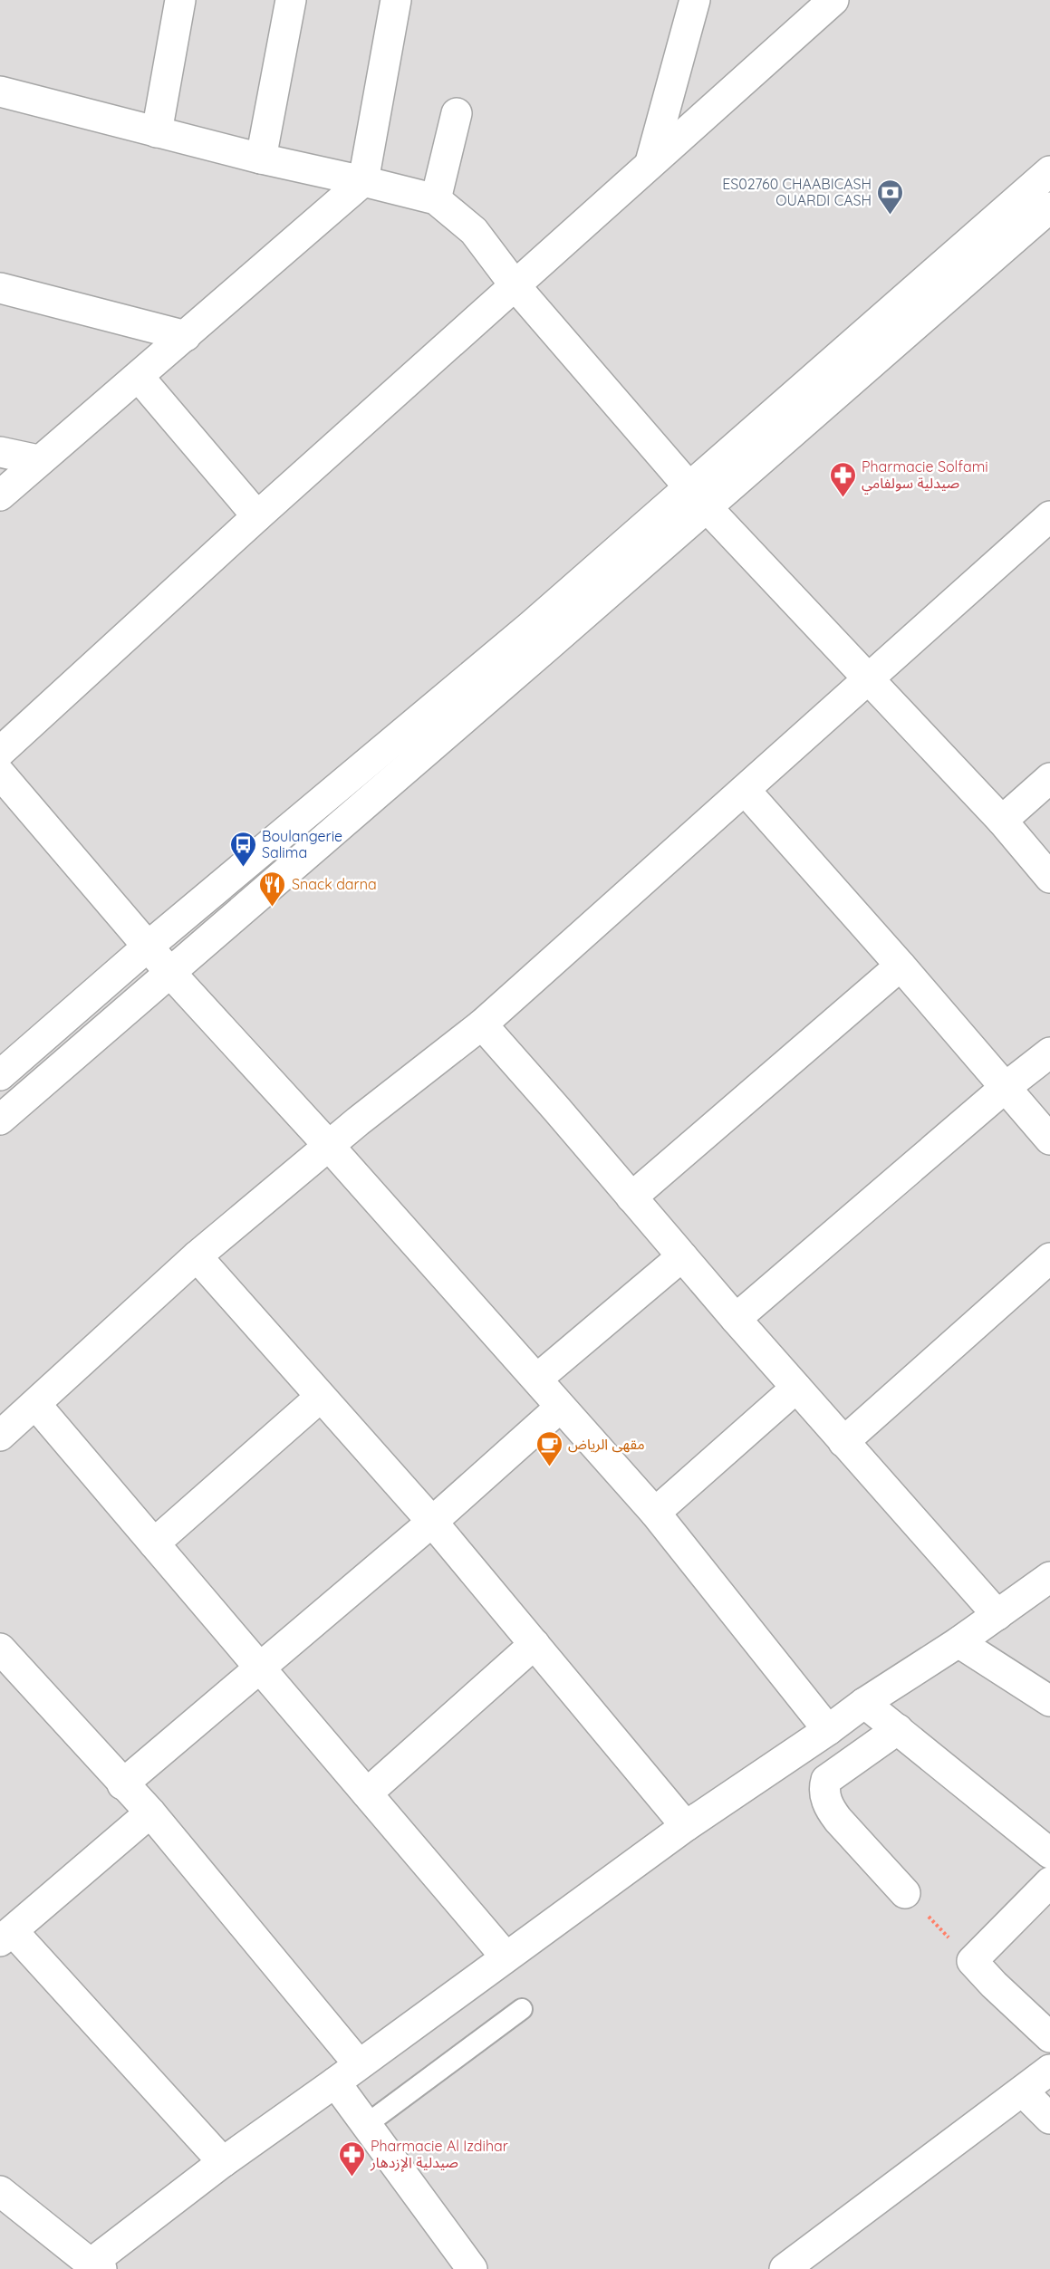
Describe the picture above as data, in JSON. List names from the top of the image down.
{
  "places": {
    "bank": ["ES02760 CHAABICASH OUARDI CASH"],
    "pharmacy": ["Pharmacie Solfami صيدلية سولفامي", "Pharmacie Al Izdihar صيدلية الإزدهار"],
    "bus stop": ["Boulangerie Salima"],
    "restaurant": ["Snack darna"],
    "cafe": ["مقهى الرياض"]
  }
}
